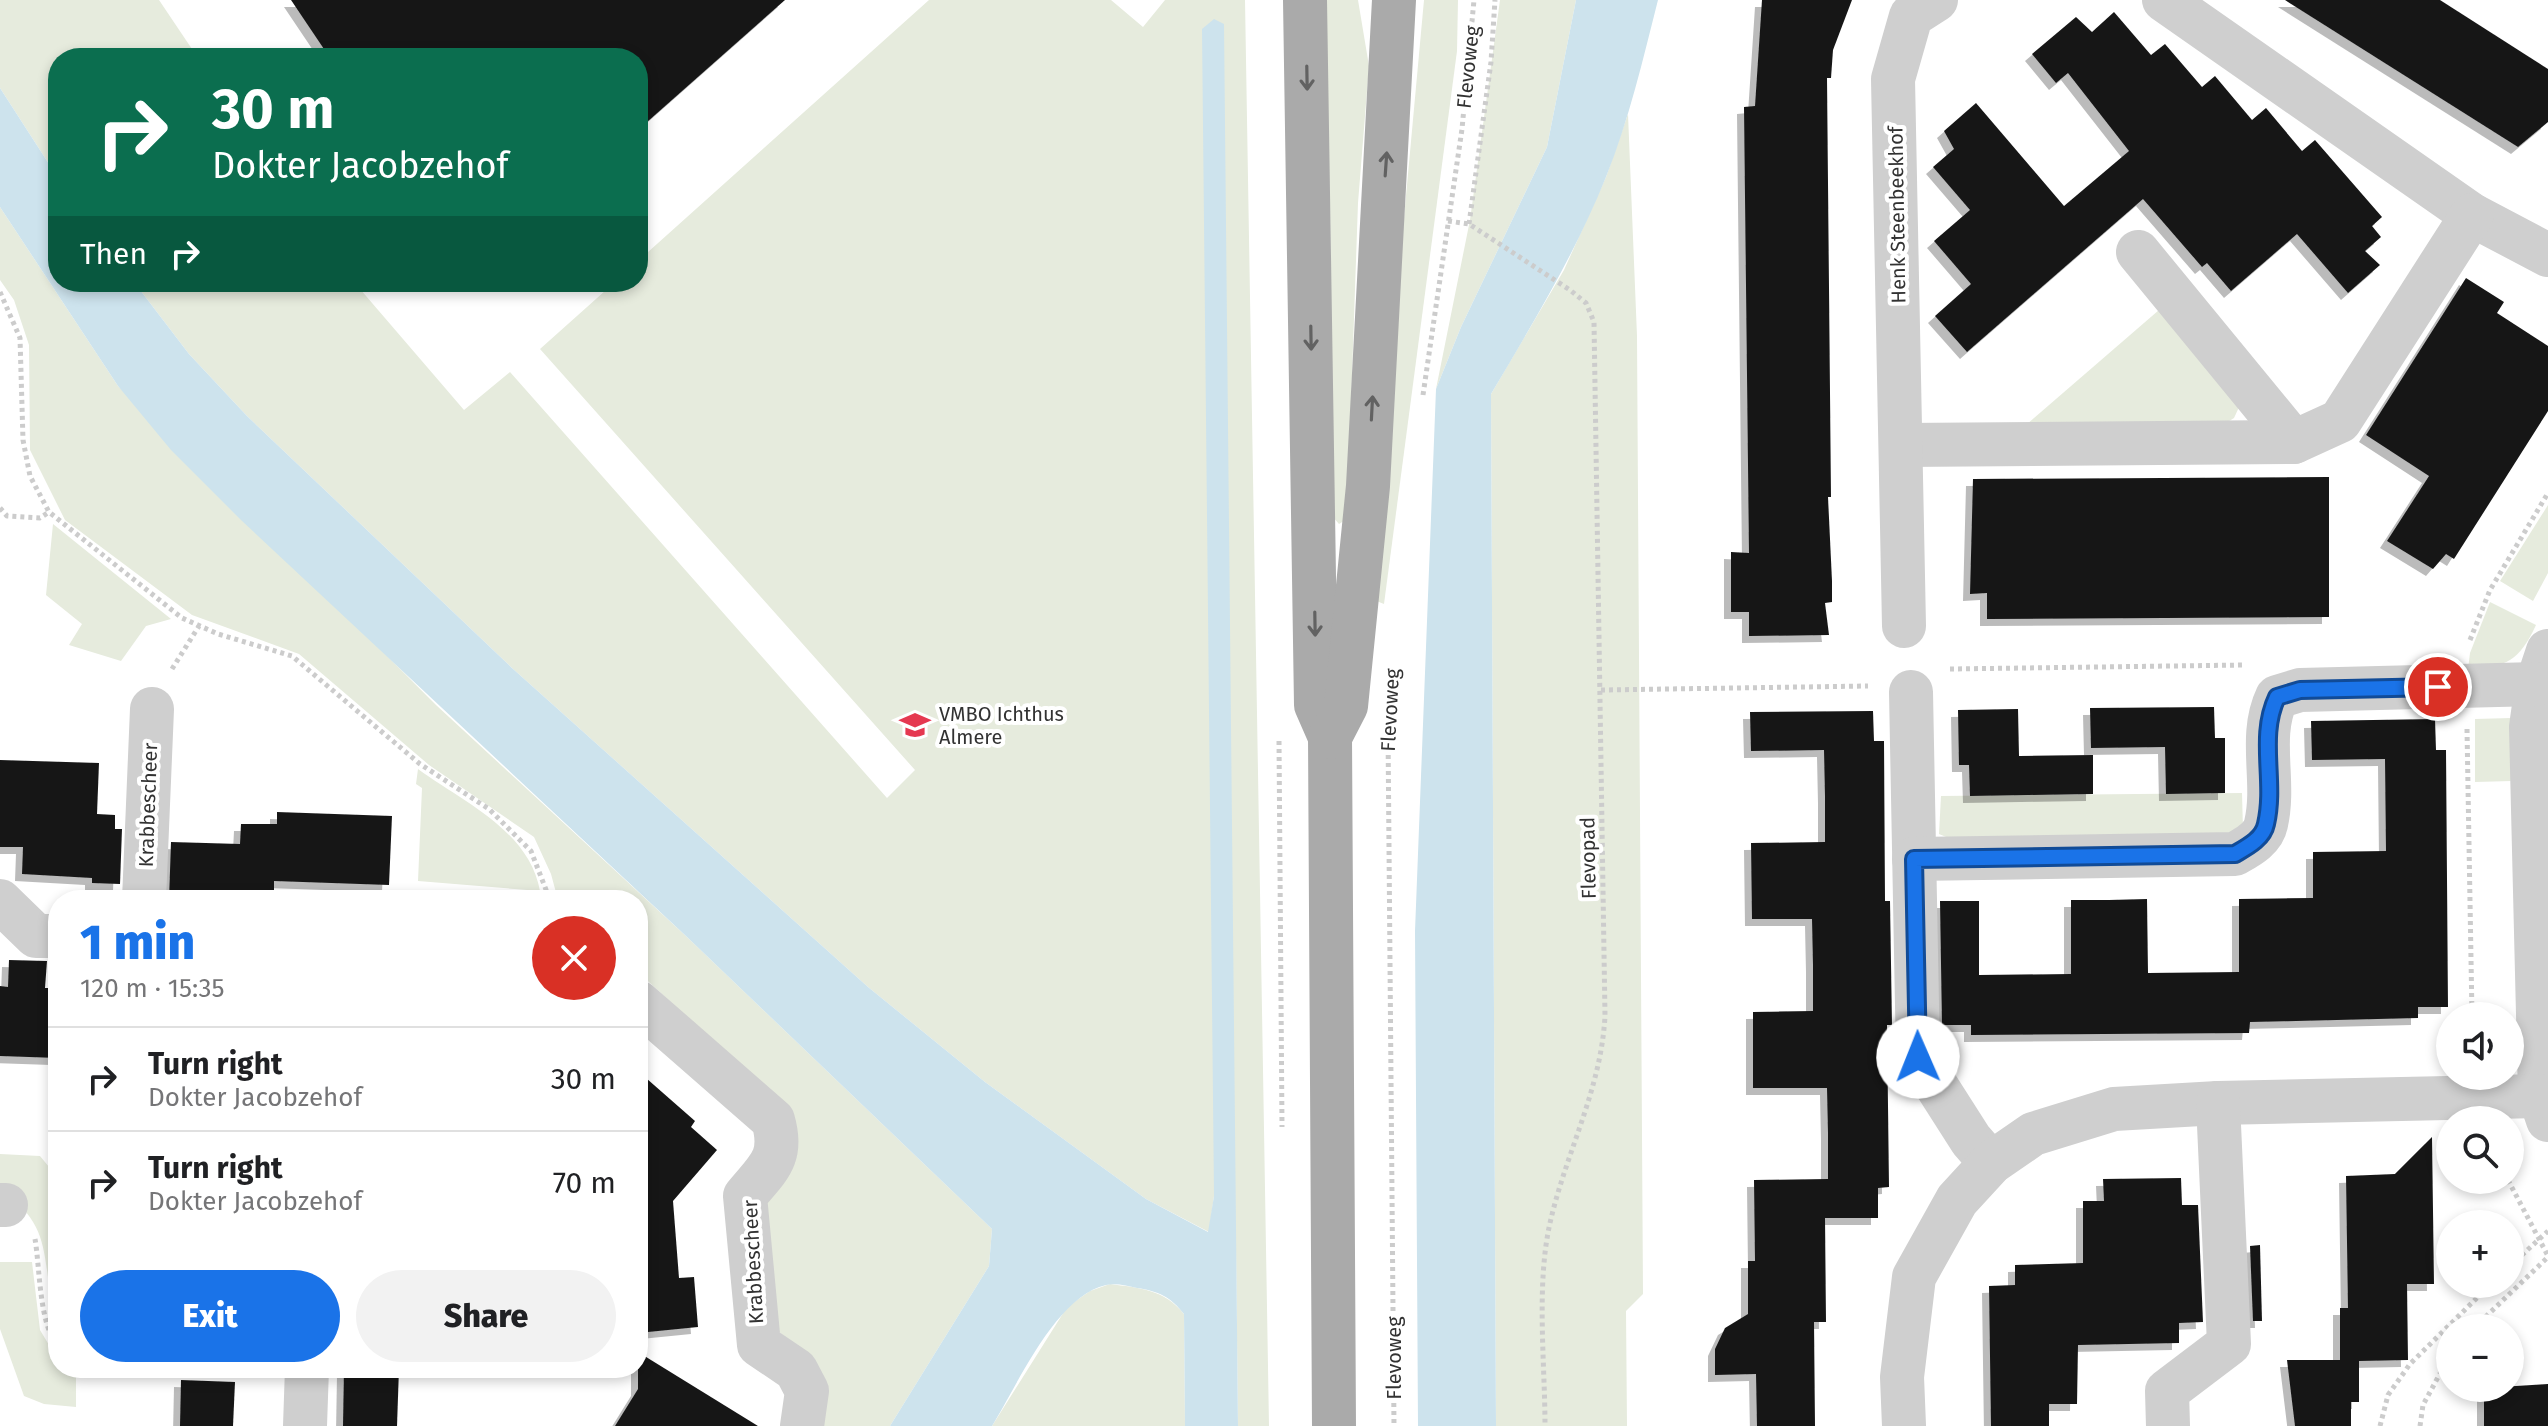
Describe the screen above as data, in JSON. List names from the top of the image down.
{
  "streets": {
    "street": ["Henk Steenbeekhof", "Krabbescheer"],
    "path": ["Flevoweg", "Flevopad"]
  },
  "places": {
    "school or university": ["VMBO Ichthus Almere"]
  },
  "page": {
    "turn": ["30 m", "Dokter Jacobzehof"],
    "then": "Then",
    "heading": ["1 min", "120 m · 15:35"],
    "map_buttons": ["+", "−"],
    "list": [
      {
        "name": "Turn right",
        "note": "Dokter Jacobzehof",
        "value": "30 m"
      },
      {
        "name": "Turn right",
        "note": "Dokter Jacobzehof",
        "value": "70 m"
      }
    ],
    "buttons": ["Exit", "Share"]
  }
}
